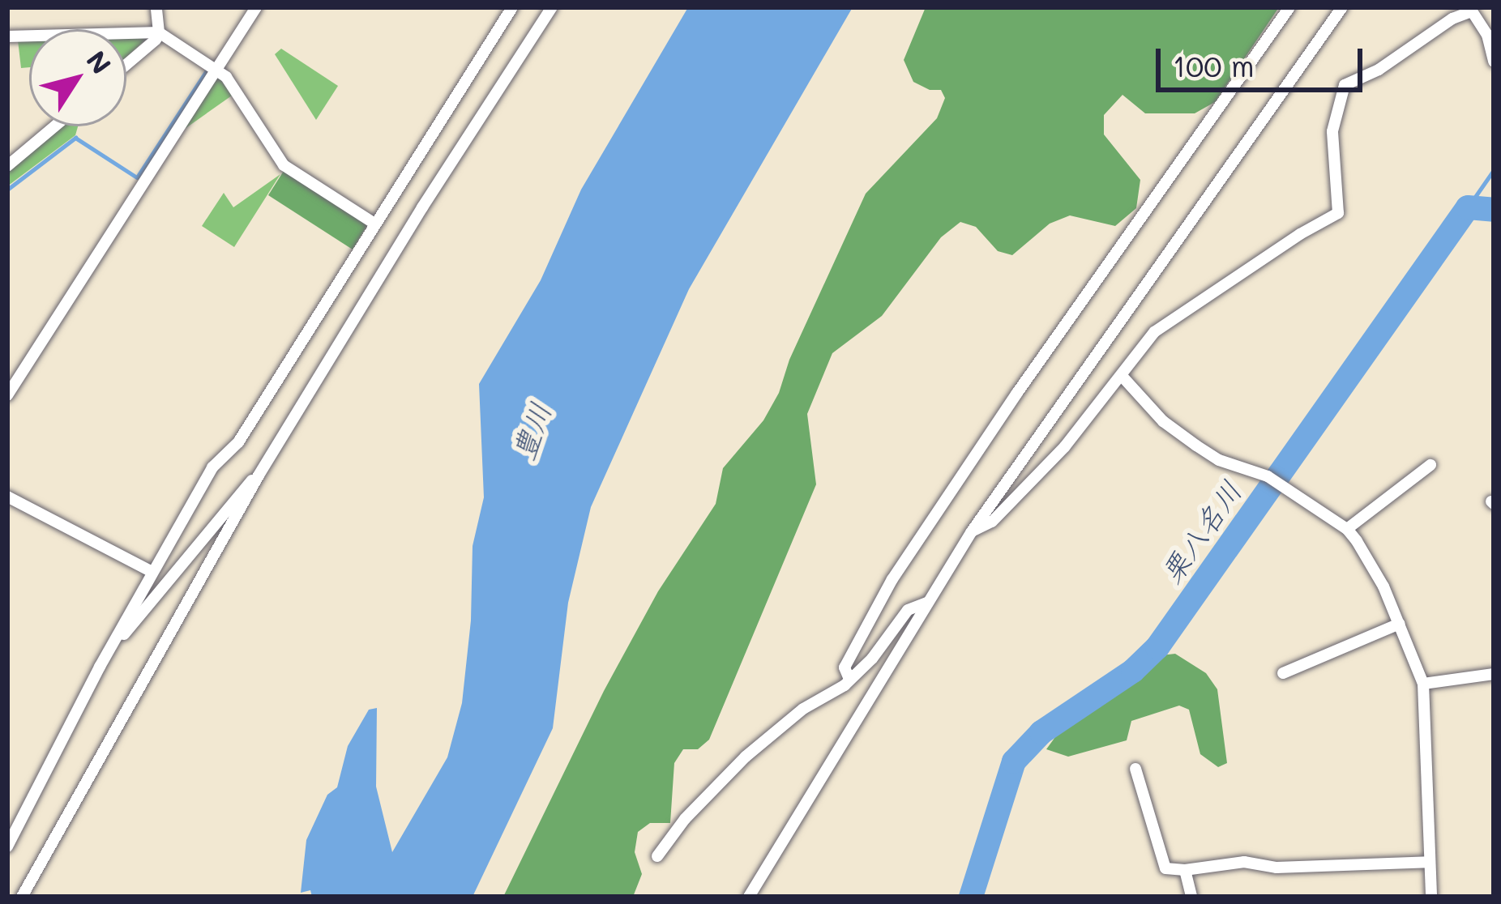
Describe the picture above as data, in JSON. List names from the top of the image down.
{
  "water": ["豊川", "栗八名川"],
  "scale_bar": "100 m",
  "north": "top right"
}
